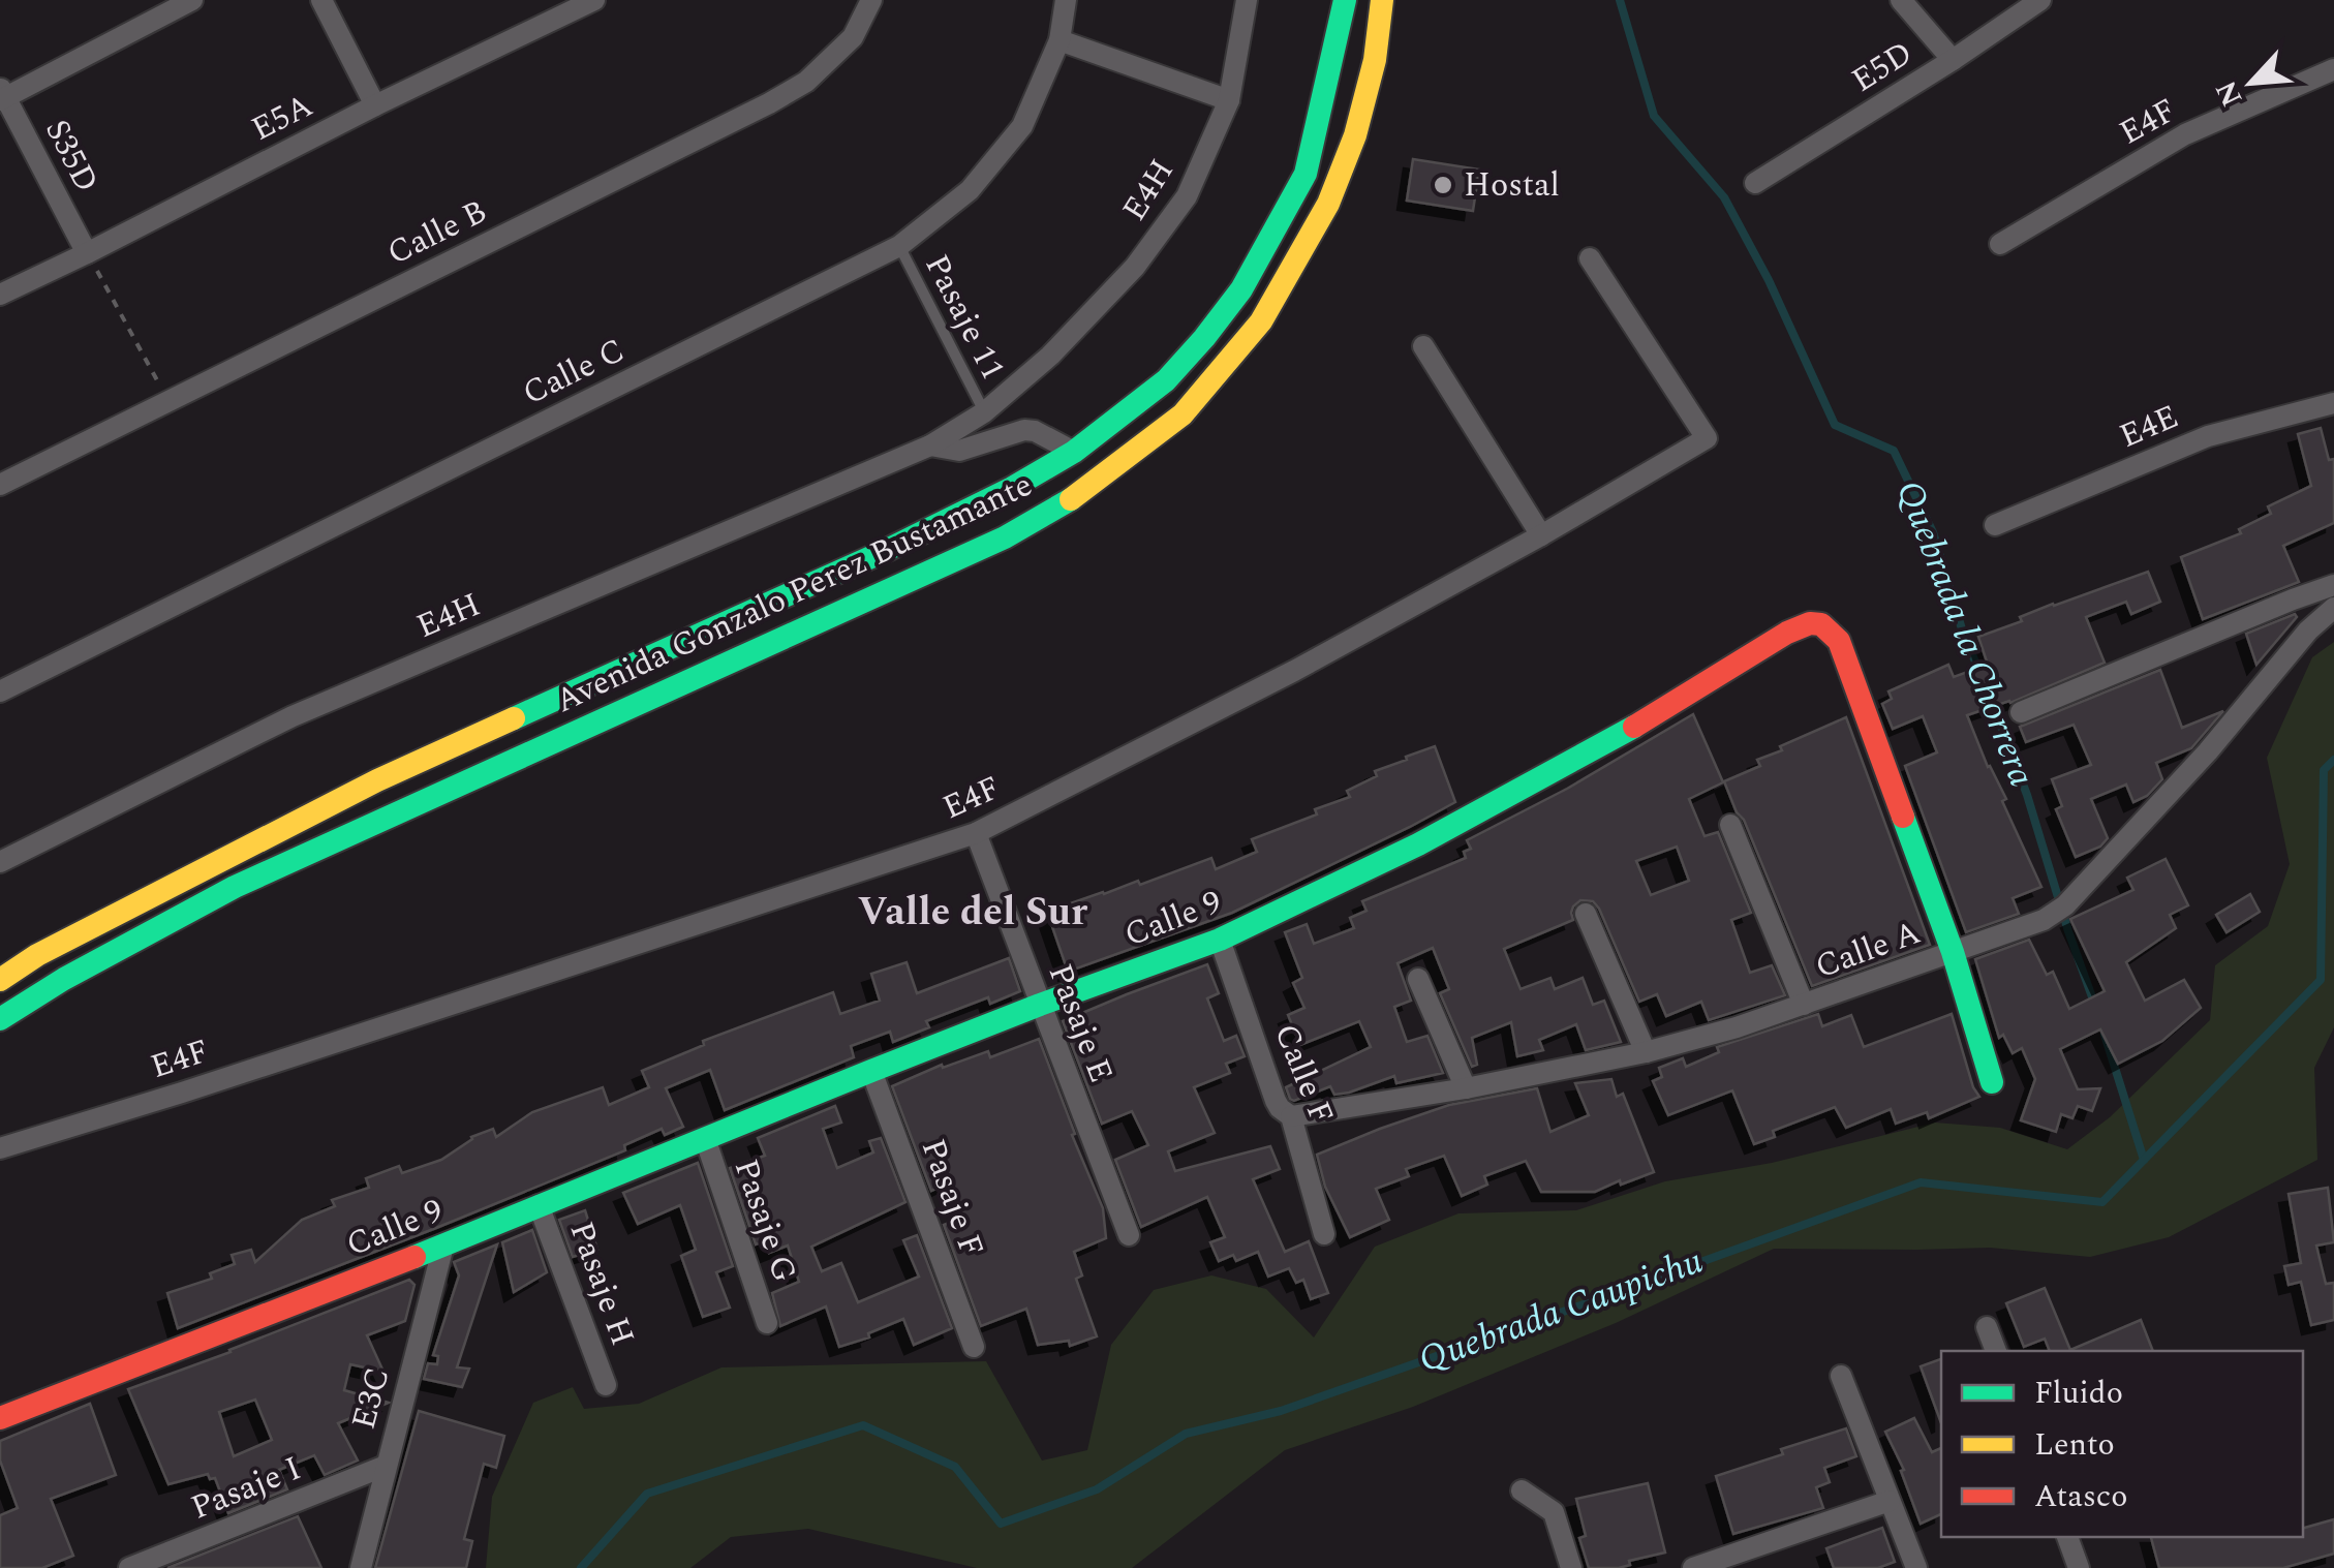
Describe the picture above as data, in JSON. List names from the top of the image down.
{
  "streets": {
    "main road": ["Avenida Gonzalo Perez Bustamante", "Calle 9"],
    "street": [
      "E5D",
      "E5A",
      "E4F",
      "S35D",
      "E4H",
      "Calle B",
      "Calle C",
      "E4E",
      "Calle A",
      "Pasaje E",
      "Calle F",
      "Pasaje F",
      "Pasaje G",
      "Pasaje H",
      "E3C",
      "Pasaje I"
    ],
    "lane": ["Pasaje 11"]
  },
  "crossings": [
    ["E5A", "S35D"],
    ["E4F", "Pasaje E"],
    ["E4H", "Pasaje 11"],
    ["E4H", "Avenida Gonzalo Perez Bustamante"],
    ["Pasaje 11", "Calle C"],
    ["Calle 9", "Calle A"],
    ["Calle 9", "Pasaje E"],
    ["Calle 9", "Calle F"],
    ["Calle 9", "Pasaje F"],
    ["Calle 9", "Pasaje G"],
    ["Calle 9", "Pasaje H"],
    ["Calle 9", "E3C"],
    ["Calle A", "Calle F"],
    ["E3C", "Pasaje I"]
  ],
  "districts": ["Valle del Sur"],
  "water": ["Quebrada la Chorrera", "Quebrada Caupichu"],
  "places": ["Hostal"],
  "legend": ["Fluido", "Lento", "Atasco"],
  "north": "bottom left"
}
